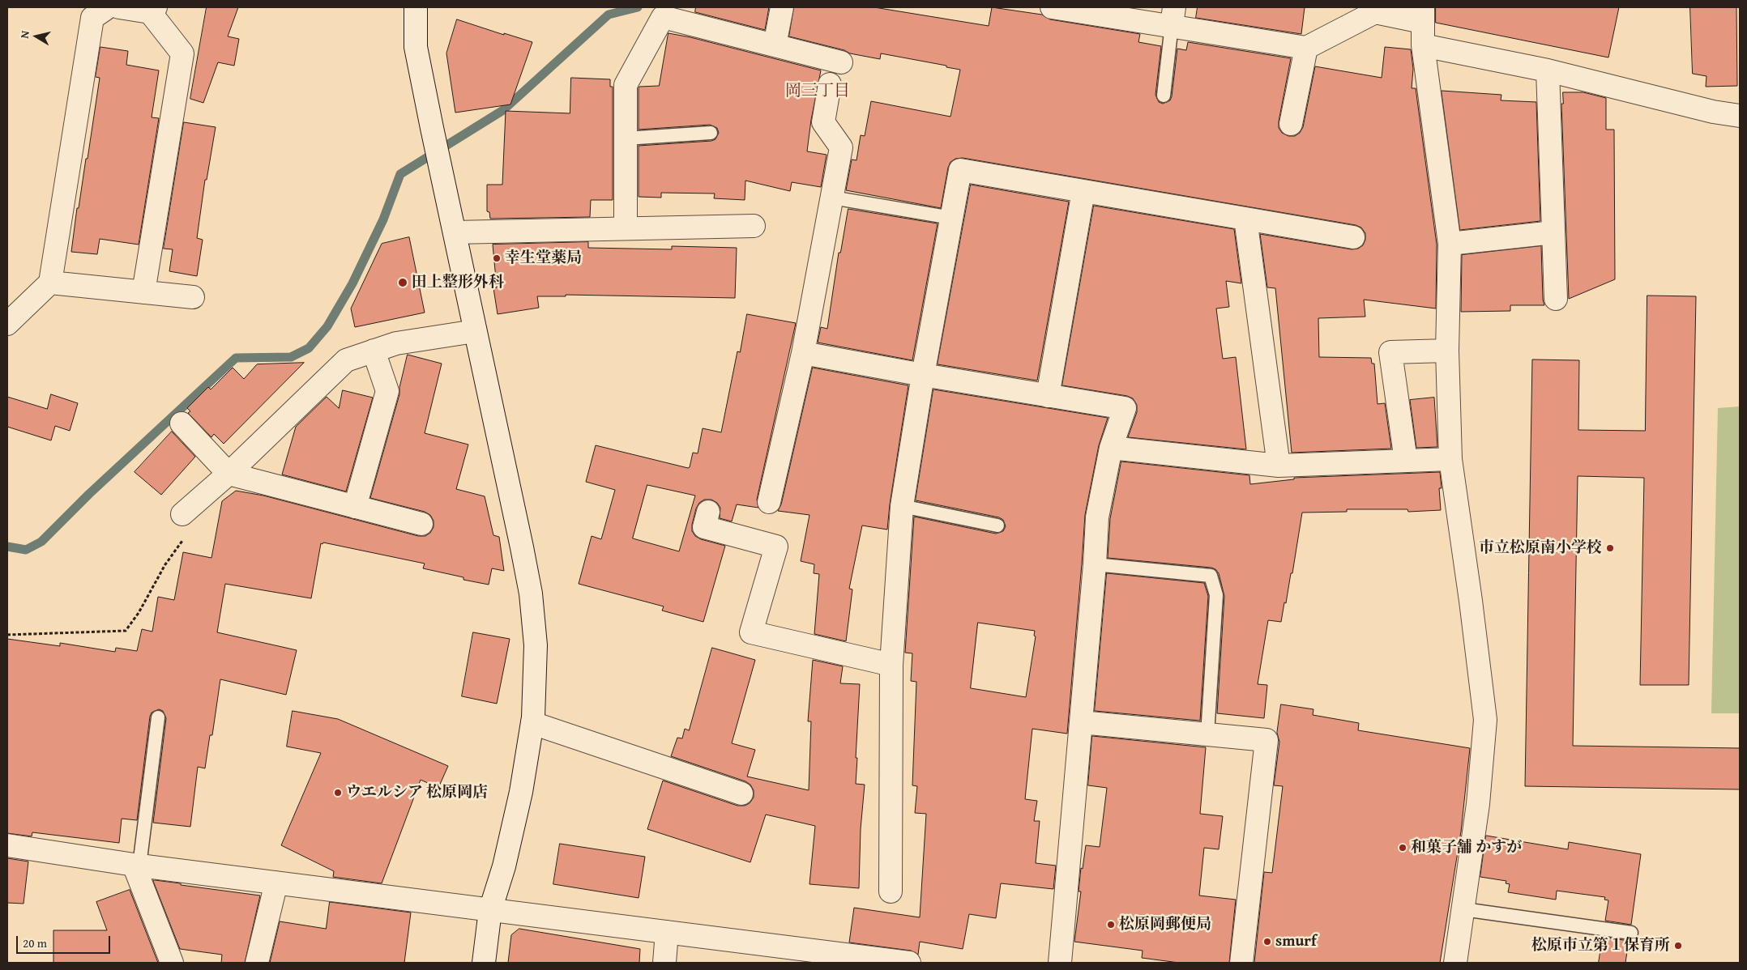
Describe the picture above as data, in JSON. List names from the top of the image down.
{
  "districts": ["岡三丁目"],
  "places": [
    "幸生堂薬局",
    "田上整形外科",
    "市立松原南小学校",
    "ウエルシア 松原岡店",
    "和菓子舗 かすが",
    "松原岡郵便局",
    "smurf",
    "松原市立第１保育所"
  ],
  "scale_bar": "20 m",
  "north": "left"
}
